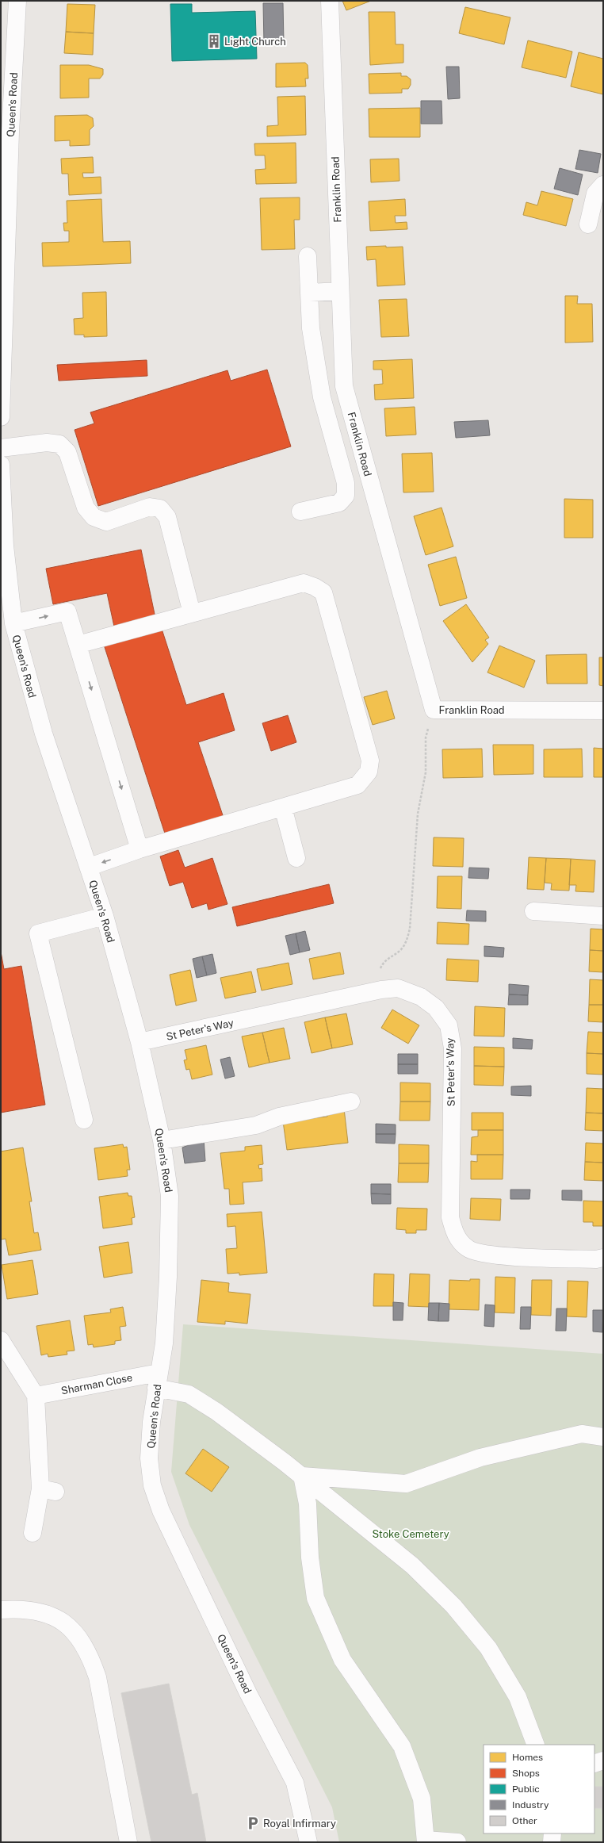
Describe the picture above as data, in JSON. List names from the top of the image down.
{
  "streets": {
    "street": [
      "Queen's Road",
      "Franklin Road",
      "St Peter's Way",
      "Sharman Close"
    ]
  },
  "crossings": [
    ["Queen's Road", "St Peter's Way"],
    ["Queen's Road", "Sharman Close"]
  ],
  "parks": ["Stoke Cemetery"],
  "places": {
    "building": ["Light Church"],
    "parking": ["Royal Infirmary"]
  },
  "legend": [
    "Homes",
    "Shops",
    "Public",
    "Industry",
    "Other"
  ]
}
